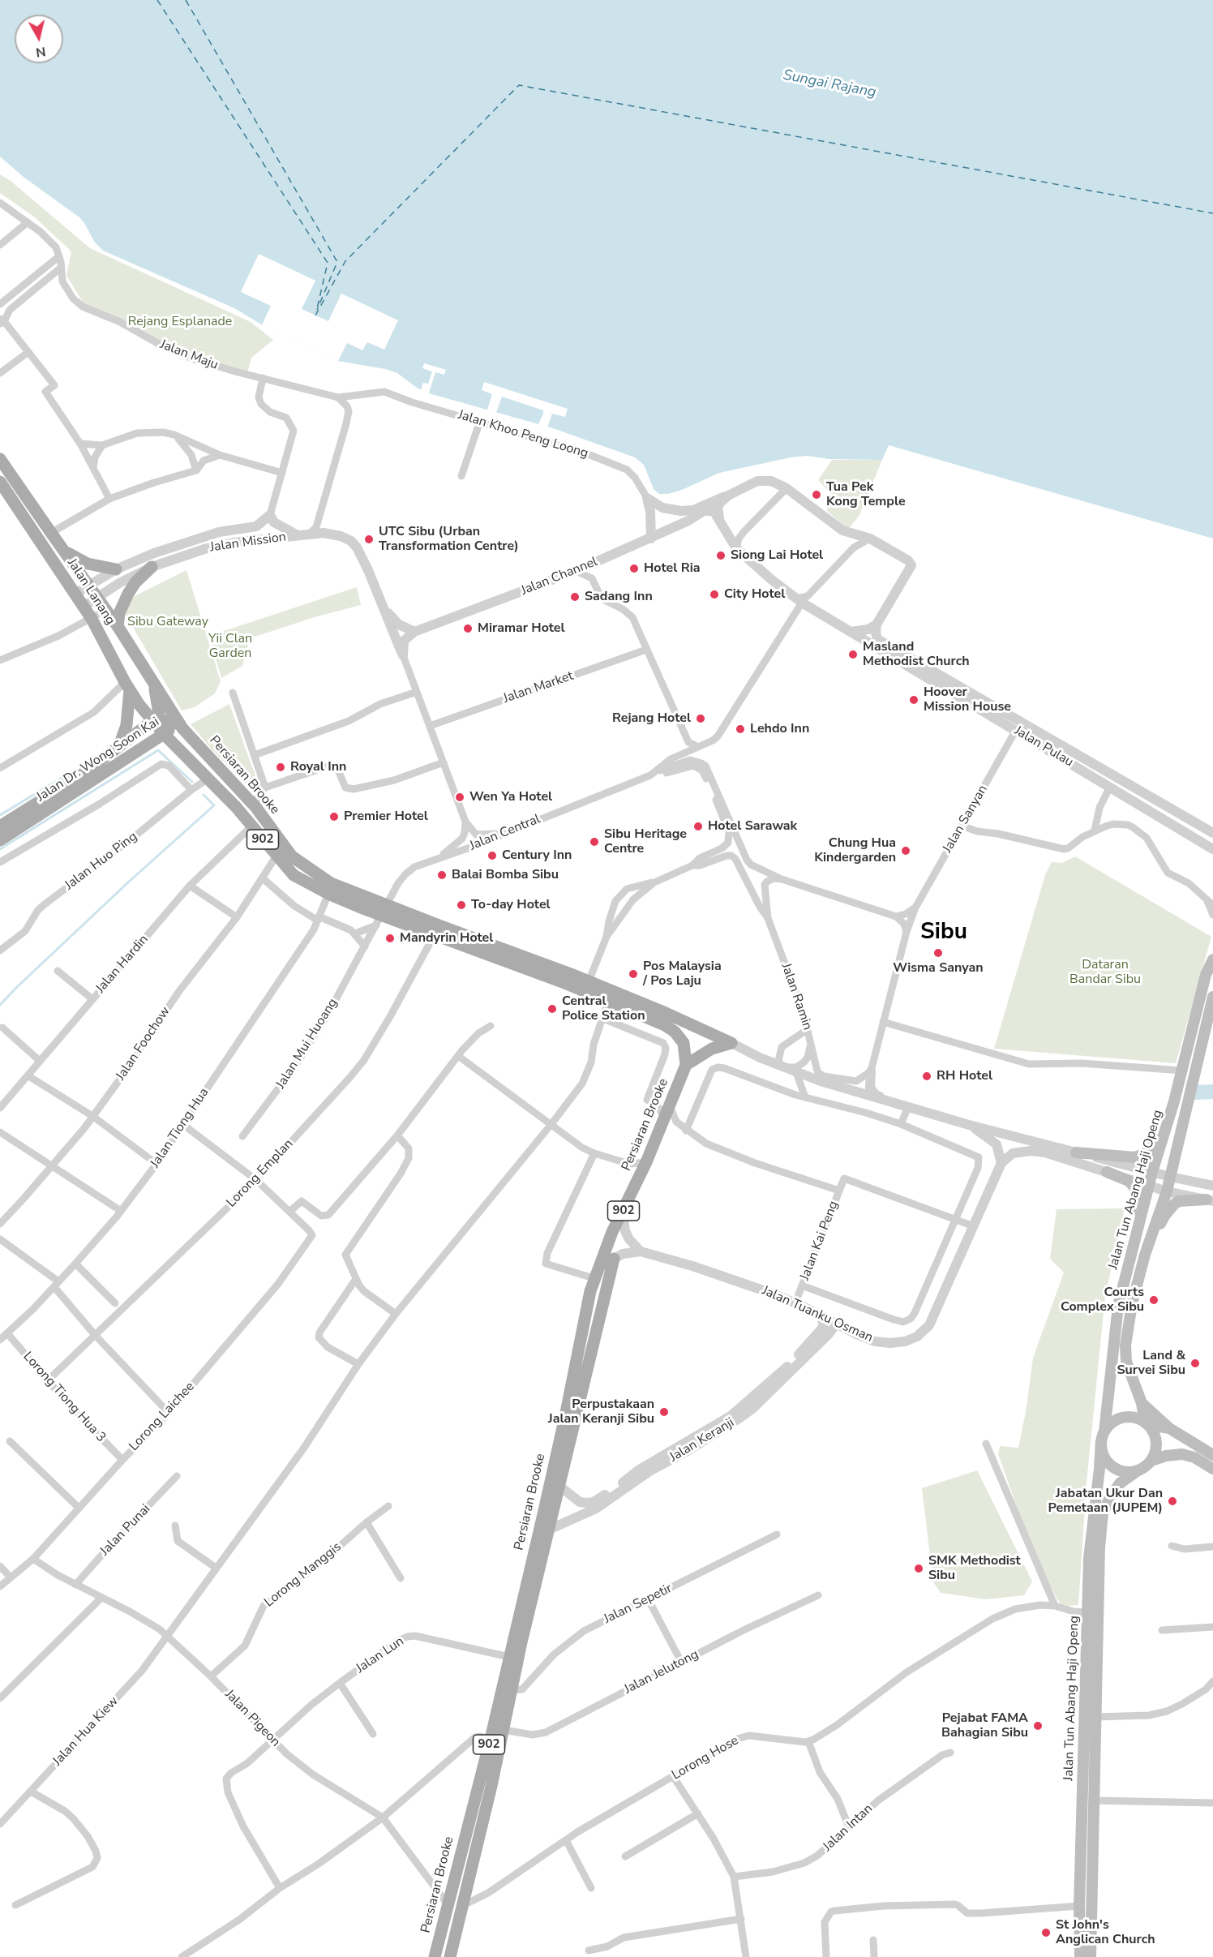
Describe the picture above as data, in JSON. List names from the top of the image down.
{
  "streets": {
    "main road": [
      "Jalan Lanang",
      "Jalan Dr. Wong Soon Kai",
      "Persiaran Brooke",
      "902",
      "Jalan Tun Abang Haji Openg"
    ],
    "street": [
      "Jalan Maju",
      "Jalan Khoo Peng Loong",
      "Jalan Mission",
      "Jalan Channel",
      "Jalan Market",
      "Jalan Pulau",
      "Jalan Sanyan",
      "Jalan Central",
      "Jalan Huo Ping",
      "Jalan Hardin",
      "Jalan Ramin",
      "Jalan Foochow",
      "Jalan Mui Huoang",
      "Jalan Tiong Hua",
      "Lorong Emplan",
      "Jalan Kai Peng",
      "Jalan Tuanku Osman",
      "Lorong Tiong Hua 3",
      "Lorong Laichee",
      "Jalan Keranji",
      "Jalan Punai",
      "Lorong Manggis",
      "Jalan Sepetir",
      "Jalan Lun",
      "Jalan Jelutong",
      "Jalan Pigeon",
      "Jalan Hua Kiew",
      "Lorong Hose",
      "Jalan Intan"
    ]
  },
  "crossings": [
    ["Jalan Maju", "Jalan Khoo Peng Loong"],
    ["Jalan Mission", "Jalan Lanang"],
    ["Jalan Channel", "Jalan Pulau"],
    ["Jalan Lanang", "Jalan Dr. Wong Soon Kai"],
    ["Jalan Lanang", "Persiaran Brooke"],
    ["Jalan Pulau", "Jalan Sanyan"],
    ["Jalan Dr. Wong Soon Kai", "Persiaran Brooke"],
    ["Persiaran Brooke", "Jalan Central"],
    ["Persiaran Brooke", "Jalan Huo Ping"],
    ["Persiaran Brooke", "Jalan Hardin"],
    ["Persiaran Brooke", "Jalan Foochow"],
    ["Persiaran Brooke", "Jalan Mui Huoang"],
    ["Persiaran Brooke", "Jalan Tiong Hua"],
    ["Persiaran Brooke", "Lorong Emplan"],
    ["Persiaran Brooke", "Jalan Keranji"],
    ["Persiaran Brooke", "Jalan Sepetir"],
    ["Persiaran Brooke", "Jalan Lun"],
    ["Persiaran Brooke", "Jalan Jelutong"],
    ["Persiaran Brooke", "Jalan Pigeon"],
    ["Persiaran Brooke", "Jalan Hua Kiew"],
    ["Persiaran Brooke", "Lorong Hose"],
    ["Jalan Sanyan", "Jalan Ramin"],
    ["Jalan Central", "Jalan Mui Huoang"],
    ["Jalan Tiong Hua", "Lorong Tiong Hua 3"],
    ["Lorong Emplan", "Lorong Tiong Hua 3"],
    ["Jalan Kai Peng", "Jalan Tuanku Osman"],
    ["Jalan Tuanku Osman", "Jalan Keranji"],
    ["Lorong Tiong Hua 3", "Lorong Laichee"],
    ["Lorong Laichee", "Jalan Pigeon"],
    ["Jalan Punai", "Jalan Pigeon"],
    ["Lorong Manggis", "Jalan Pigeon"],
    ["Jalan Lun", "Jalan Pigeon"],
    ["Jalan Pigeon", "Jalan Hua Kiew"]
  ],
  "districts": ["Sibu"],
  "water": ["Sungai Rajang"],
  "parks": [
    "Rejang Esplanade",
    "Sibu Gateway",
    "Yii Clan Garden",
    "Dataran Bandar Sibu"
  ],
  "places": [
    "Tua Pek Kong Temple",
    "UTC Sibu (Urban Transformation Centre)",
    "Siong Lai Hotel",
    "Hotel Ria",
    "City Hotel",
    "Sadang Inn",
    "Miramar Hotel",
    "Masland Methodist Church",
    "Hoover Mission House",
    "Rejang Hotel",
    "Lehdo Inn",
    "Royal Inn",
    "Wen Ya Hotel",
    "Premier Hotel",
    "Hotel Sarawak",
    "Sibu Heritage Centre",
    "Chung Hua Kindergarden",
    "Century Inn",
    "Balai Bomba Sibu",
    "To-day Hotel",
    "Mandyrin Hotel",
    "Wisma Sanyan",
    "Pos Malaysia / Pos Laju",
    "Central Police Station",
    "RH Hotel",
    "Courts Complex Sibu",
    "Land & Survei Sibu",
    "Perpustakaan Jalan Keranji Sibu",
    "Jabatan Ukur Dan Pemetaan (JUPEM)",
    "SMK Methodist Sibu",
    "Pejabat FAMA Bahagian Sibu",
    "St John's Anglican Church"
  ],
  "north": "bottom"
}
